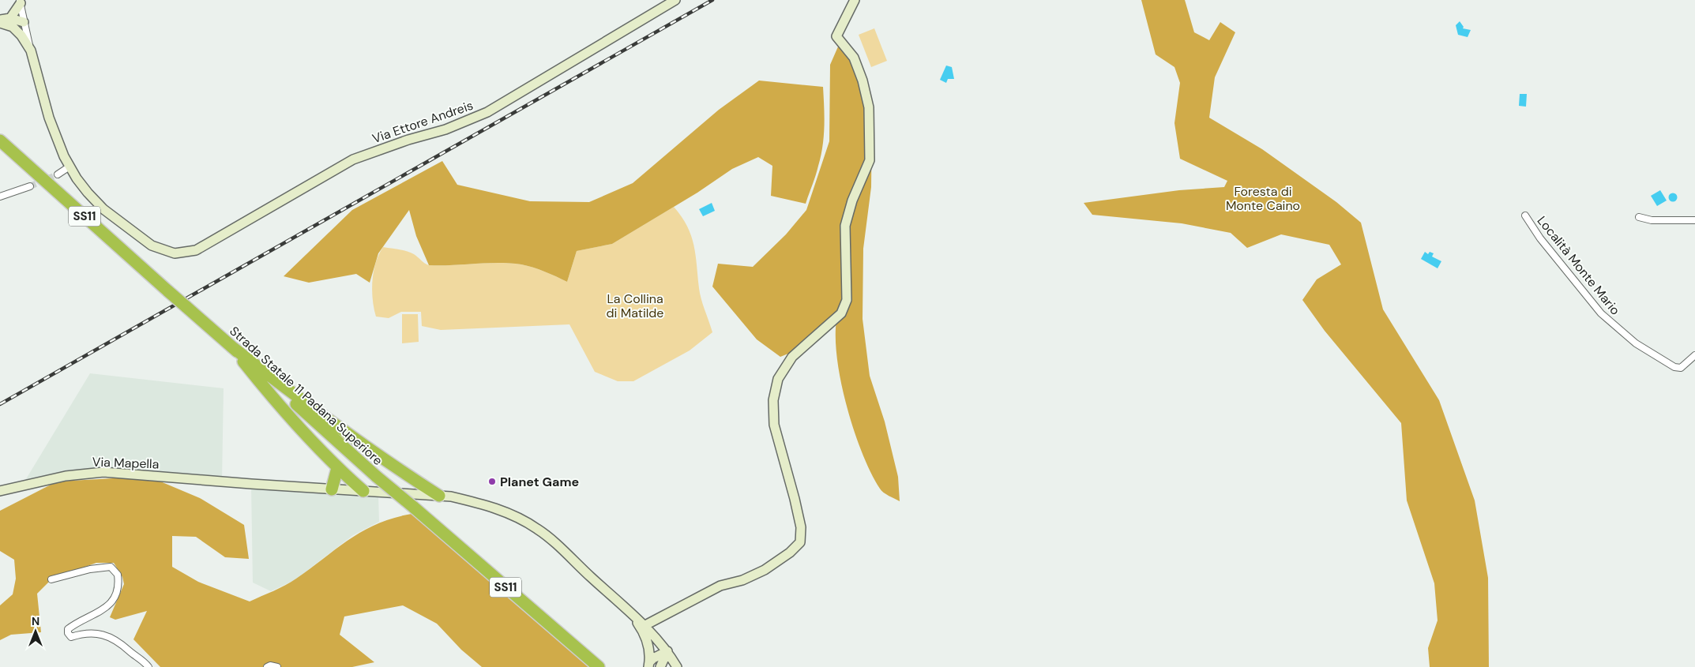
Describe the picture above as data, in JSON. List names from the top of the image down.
{
  "streets": {
    "highway": ["SS11", "Strada Statale 11 Padana Superiore"],
    "street": ["Via Ettore Andreis", "Località Monte Mario", "Via Mapella"]
  },
  "parks": ["Foresta di Monte Caino", "La Collina di Matilde"],
  "places": ["Planet Game"],
  "north": "top"
}
